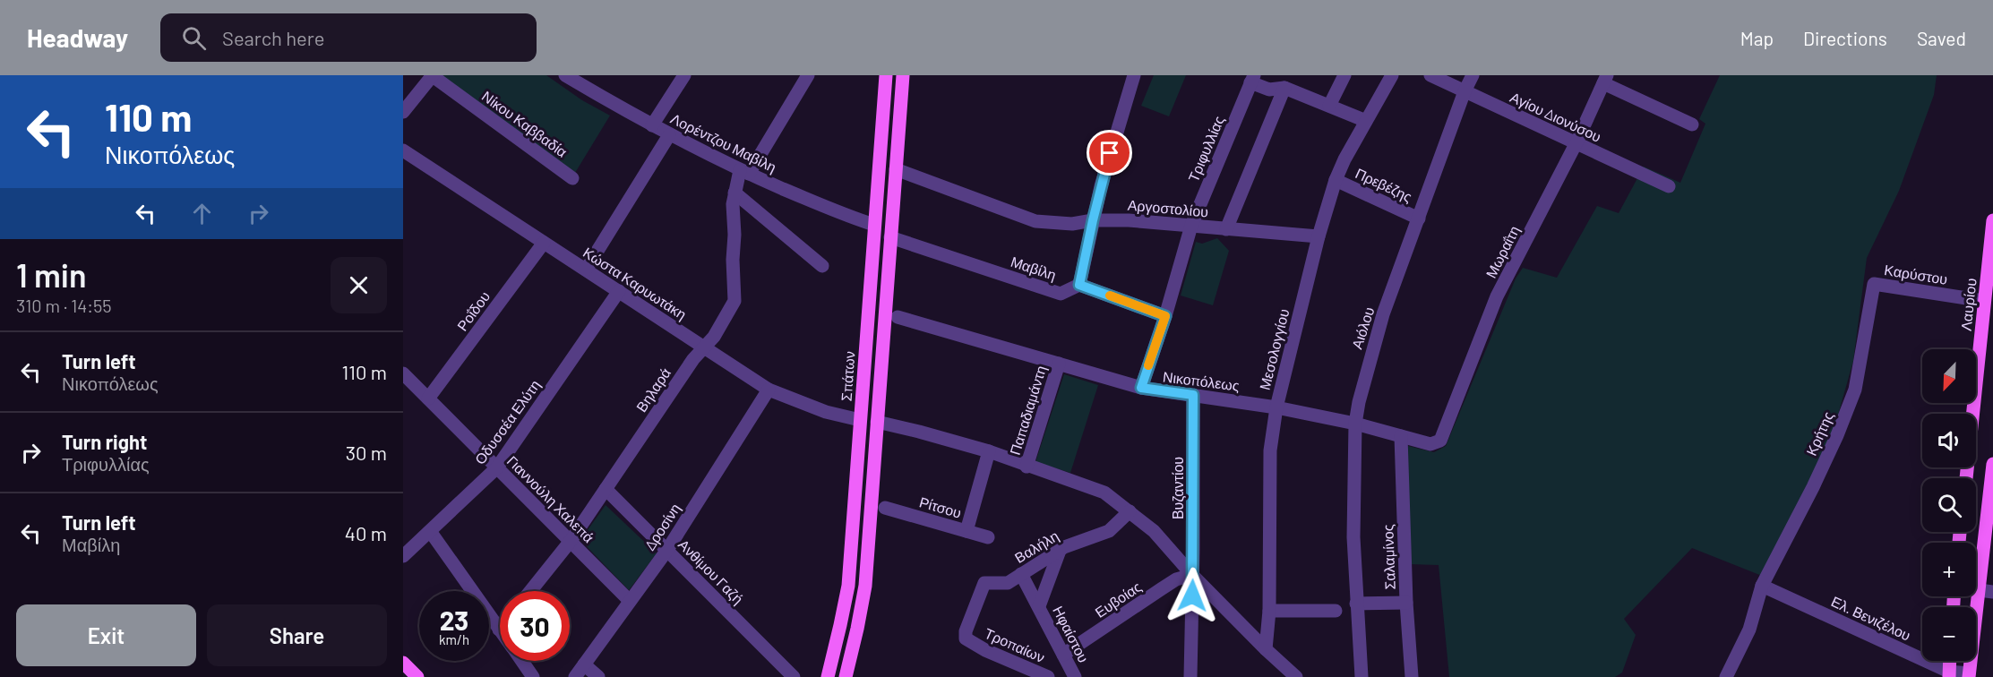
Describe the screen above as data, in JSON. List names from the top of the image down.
{
  "streets": {
    "main road": ["Λαυρίου", "Σπάτων"],
    "street": [
      "Αγίου Διονύσου",
      "Νίκου Καββαδία",
      "Λορέντζου Μαβίλη",
      "Τριφυλλίας",
      "Πρεβέζης",
      "Αργοστολίου",
      "Μωραΐτη",
      "Μαβίλη",
      "Καρύστου",
      "Κώστα Καρυωτάκη",
      "Ροΐδου",
      "Αιόλου",
      "Μεσολογγίου",
      "Νικοπόλεως",
      "Βηλαρά",
      "Παπαδιαμάντη",
      "Οδυσσέα Ελύτη",
      "Κρήτης",
      "Βυζαντίου",
      "Γιαννούλη Χαλεπά",
      "Ρίτσου",
      "Δροσίνη",
      "Βαλήλη",
      "Σαλαμίνος",
      "Ανθίμου Γαζή",
      "Ευβοίας",
      "Ελ. Βενιζέλου",
      "Ηφαίστου",
      "Τροπαίων"
    ]
  },
  "crossings": [
    ["Αγίου Διονύσου", "Μωραΐτη"],
    ["Αγίου Διονύσου", "Αιόλου"],
    ["Λορέντζου Μαβίλη", "Σπάτων"],
    ["Λορέντζου Μαβίλη", "Βηλαρά"],
    ["Τριφυλλίας", "Αργοστολίου"],
    ["Τριφυλλίας", "Νικοπόλεως"],
    ["Πρεβέζης", "Αιόλου"],
    ["Πρεβέζης", "Μεσολογγίου"],
    ["Αργοστολίου", "Μεσολογγίου"],
    ["Μωραΐτη", "Νικοπόλεως"],
    ["Καρύστου", "Λαυρίου"],
    ["Καρύστου", "Κρήτης"],
    ["Κώστα Καρυωτάκη", "Ροΐδου"],
    ["Κώστα Καρυωτάκη", "Σπάτων"],
    ["Κώστα Καρυωτάκη", "Βηλαρά"],
    ["Κώστα Καρυωτάκη", "Οδυσσέα Ελύτη"],
    ["Κώστα Καρυωτάκη", "Δροσίνη"],
    ["Ροΐδου", "Γιαννούλη Χαλεπά"],
    ["Αιόλου", "Νικοπόλεως"],
    ["Μεσολογγίου", "Νικοπόλεως"],
    ["Νικοπόλεως", "Παπαδιαμάντη"],
    ["Νικοπόλεως", "Βυζαντίου"],
    ["Νικοπόλεως", "Σαλαμίνος"],
    ["Βηλαρά", "Γιαννούλη Χαλεπά"],
    ["Βηλαρά", "Ανθίμου Γαζή"],
    ["Οδυσσέα Ελύτη", "Γιαννούλη Χαλεπά"],
    ["Κρήτης", "Ελ. Βενιζέλου"],
    ["Βυζαντίου", "Ευβοίας"],
    ["Γιαννούλη Χαλεπά", "Δροσίνη"],
    ["Δροσίνη", "Ανθίμου Γαζή"],
    ["Βαλήλη", "Ηφαίστου"],
    ["Βαλήλη", "Τροπαίων"],
    ["Ευβοίας", "Ηφαίστου"]
  ],
  "north": "bottom left",
  "page": {
    "header": "Headway",
    "search": "Search here",
    "nav": ["Map", "Directions", "Saved"],
    "turn": ["110 m", "Νικοπόλεως"],
    "heading": ["1 min", "310 m · 14:55"],
    "list": [
      {
        "name": "Turn left",
        "note": "Νικοπόλεως",
        "value": "110 m"
      },
      {
        "name": "Turn right",
        "note": "Τριφυλλίας",
        "value": "30 m"
      },
      {
        "name": "Turn left",
        "note": "Μαβίλη",
        "value": "40 m"
      }
    ],
    "map_buttons": ["+", "−"],
    "speed": "23 km/h",
    "limit": "30",
    "buttons": ["Exit", "Share"]
  }
}
